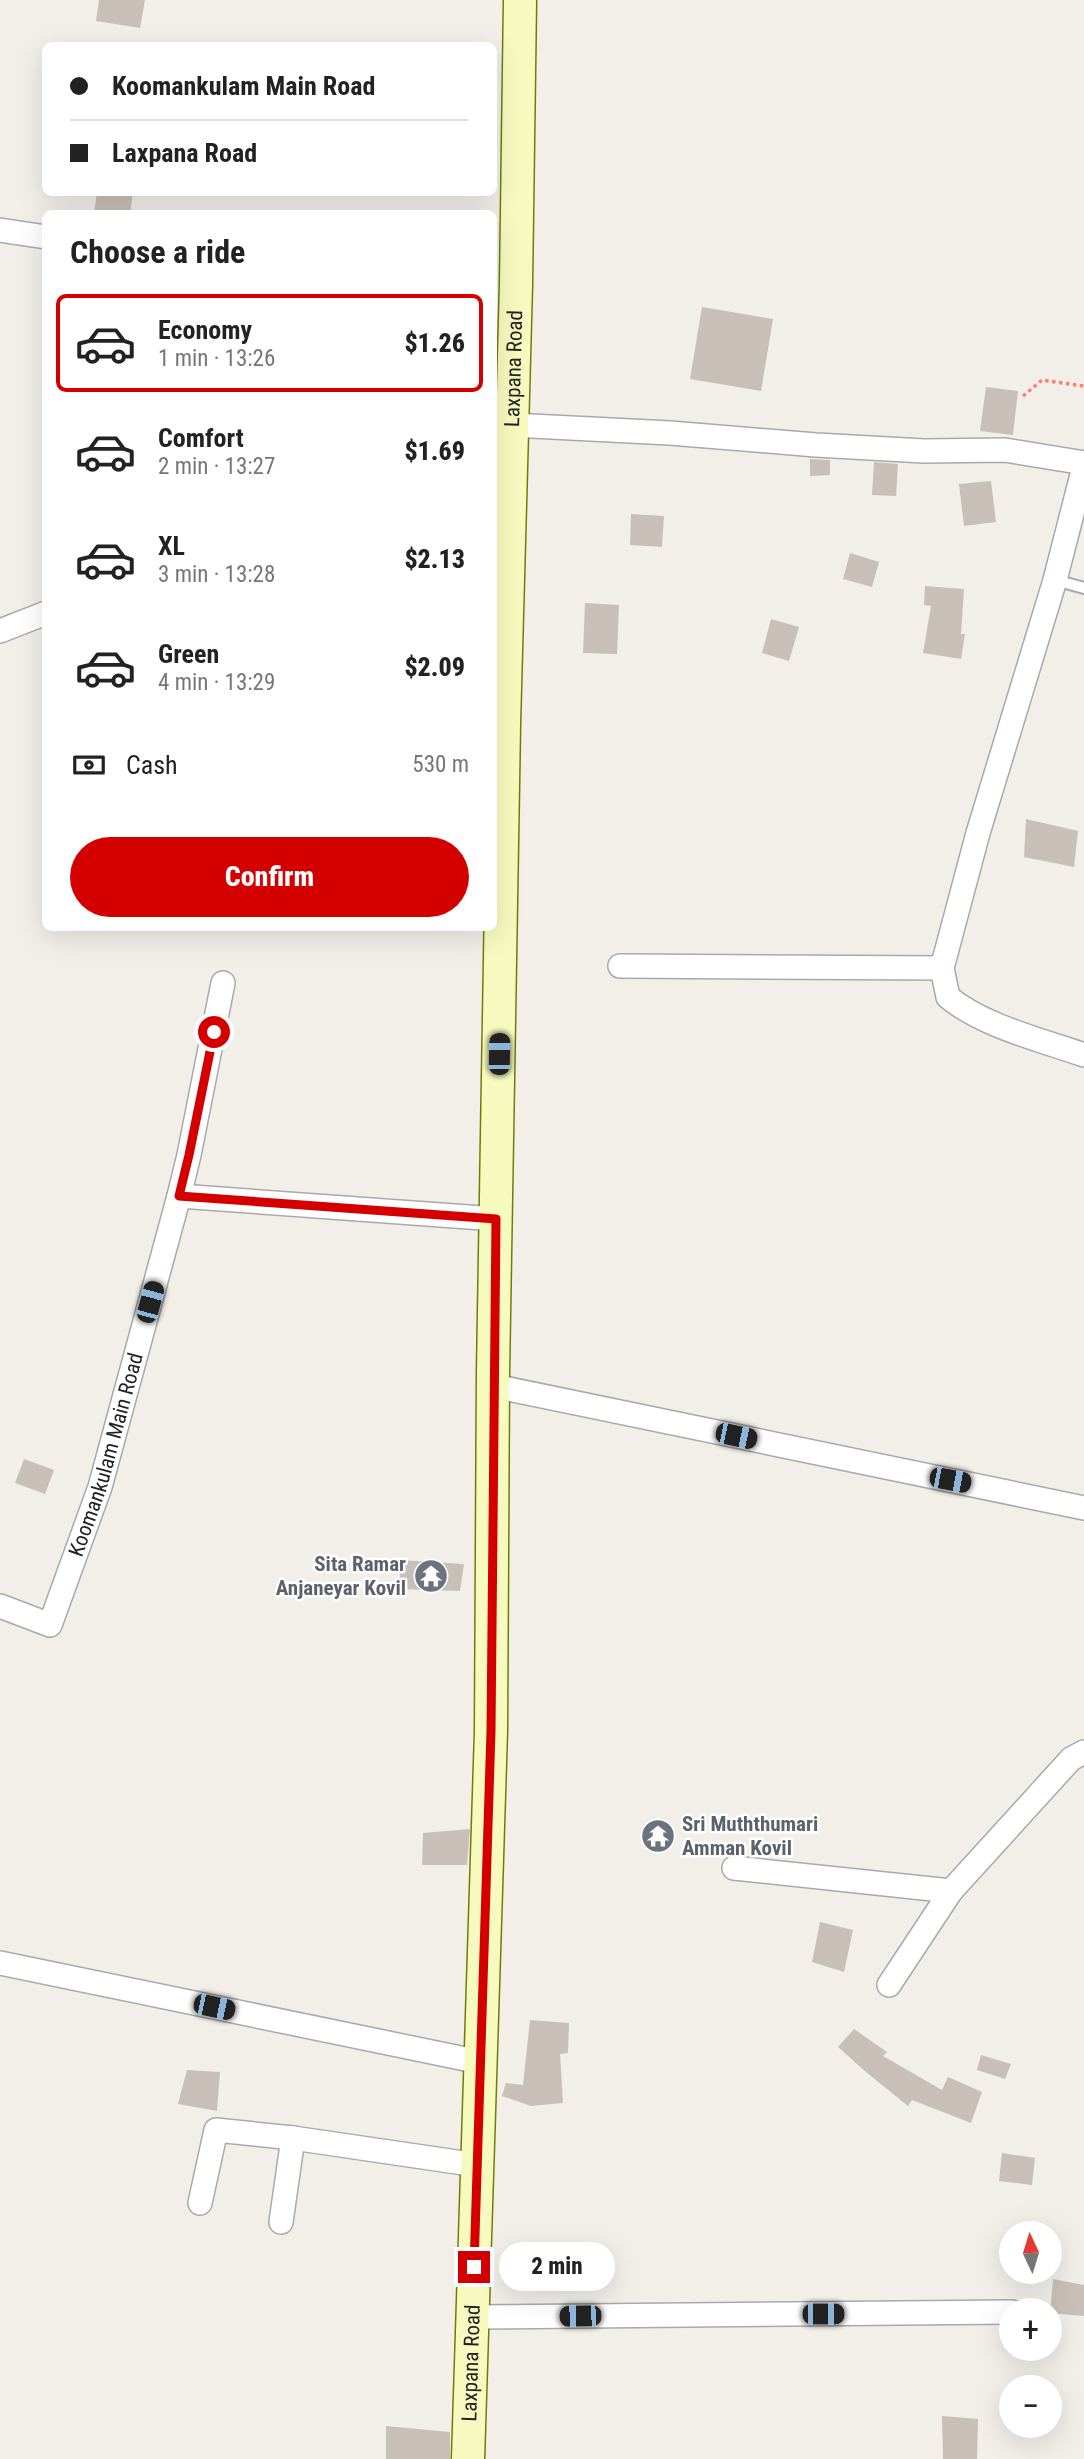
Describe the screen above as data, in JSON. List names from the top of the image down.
{
  "streets": {
    "street": ["Laxpana Road", "Koomankulam Main Road"]
  },
  "places": {
    "temple": ["Sita Ramar Anjaneyar Kovil", "Sri Muththumari Amman Kovil"]
  },
  "north": "top",
  "page": {
    "banner": ["Koomankulam Main Road", "Laxpana Road"],
    "heading": "Choose a ride",
    "list": [
      {
        "name": "Economy",
        "note": "1 min · 13:26",
        "value": "$1.26"
      },
      {
        "name": "Comfort",
        "note": "2 min · 13:27",
        "value": "$1.69"
      },
      {
        "name": "XL",
        "note": "3 min · 13:28",
        "value": "$2.13"
      },
      {
        "name": "Green",
        "note": "4 min · 13:29",
        "value": "$2.09"
      }
    ],
    "pay": ["Cash", "530 m"],
    "buttons": "Confirm",
    "map_buttons": ["+", "−"],
    "bubble": "2 min"
  }
}
